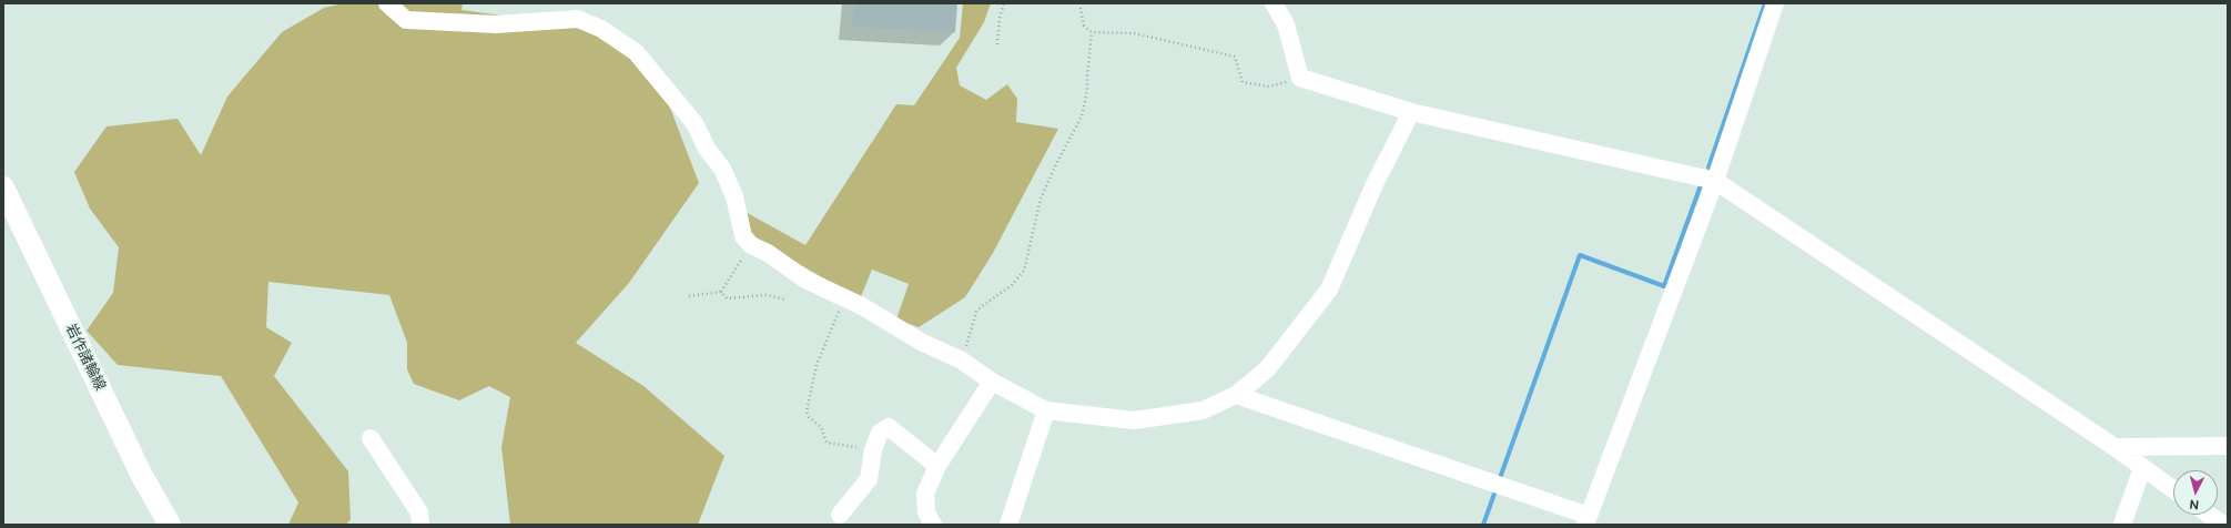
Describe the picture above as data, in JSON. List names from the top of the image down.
{
  "streets": {
    "main road": ["岩作諸輪線"]
  },
  "north": "bottom"
}
